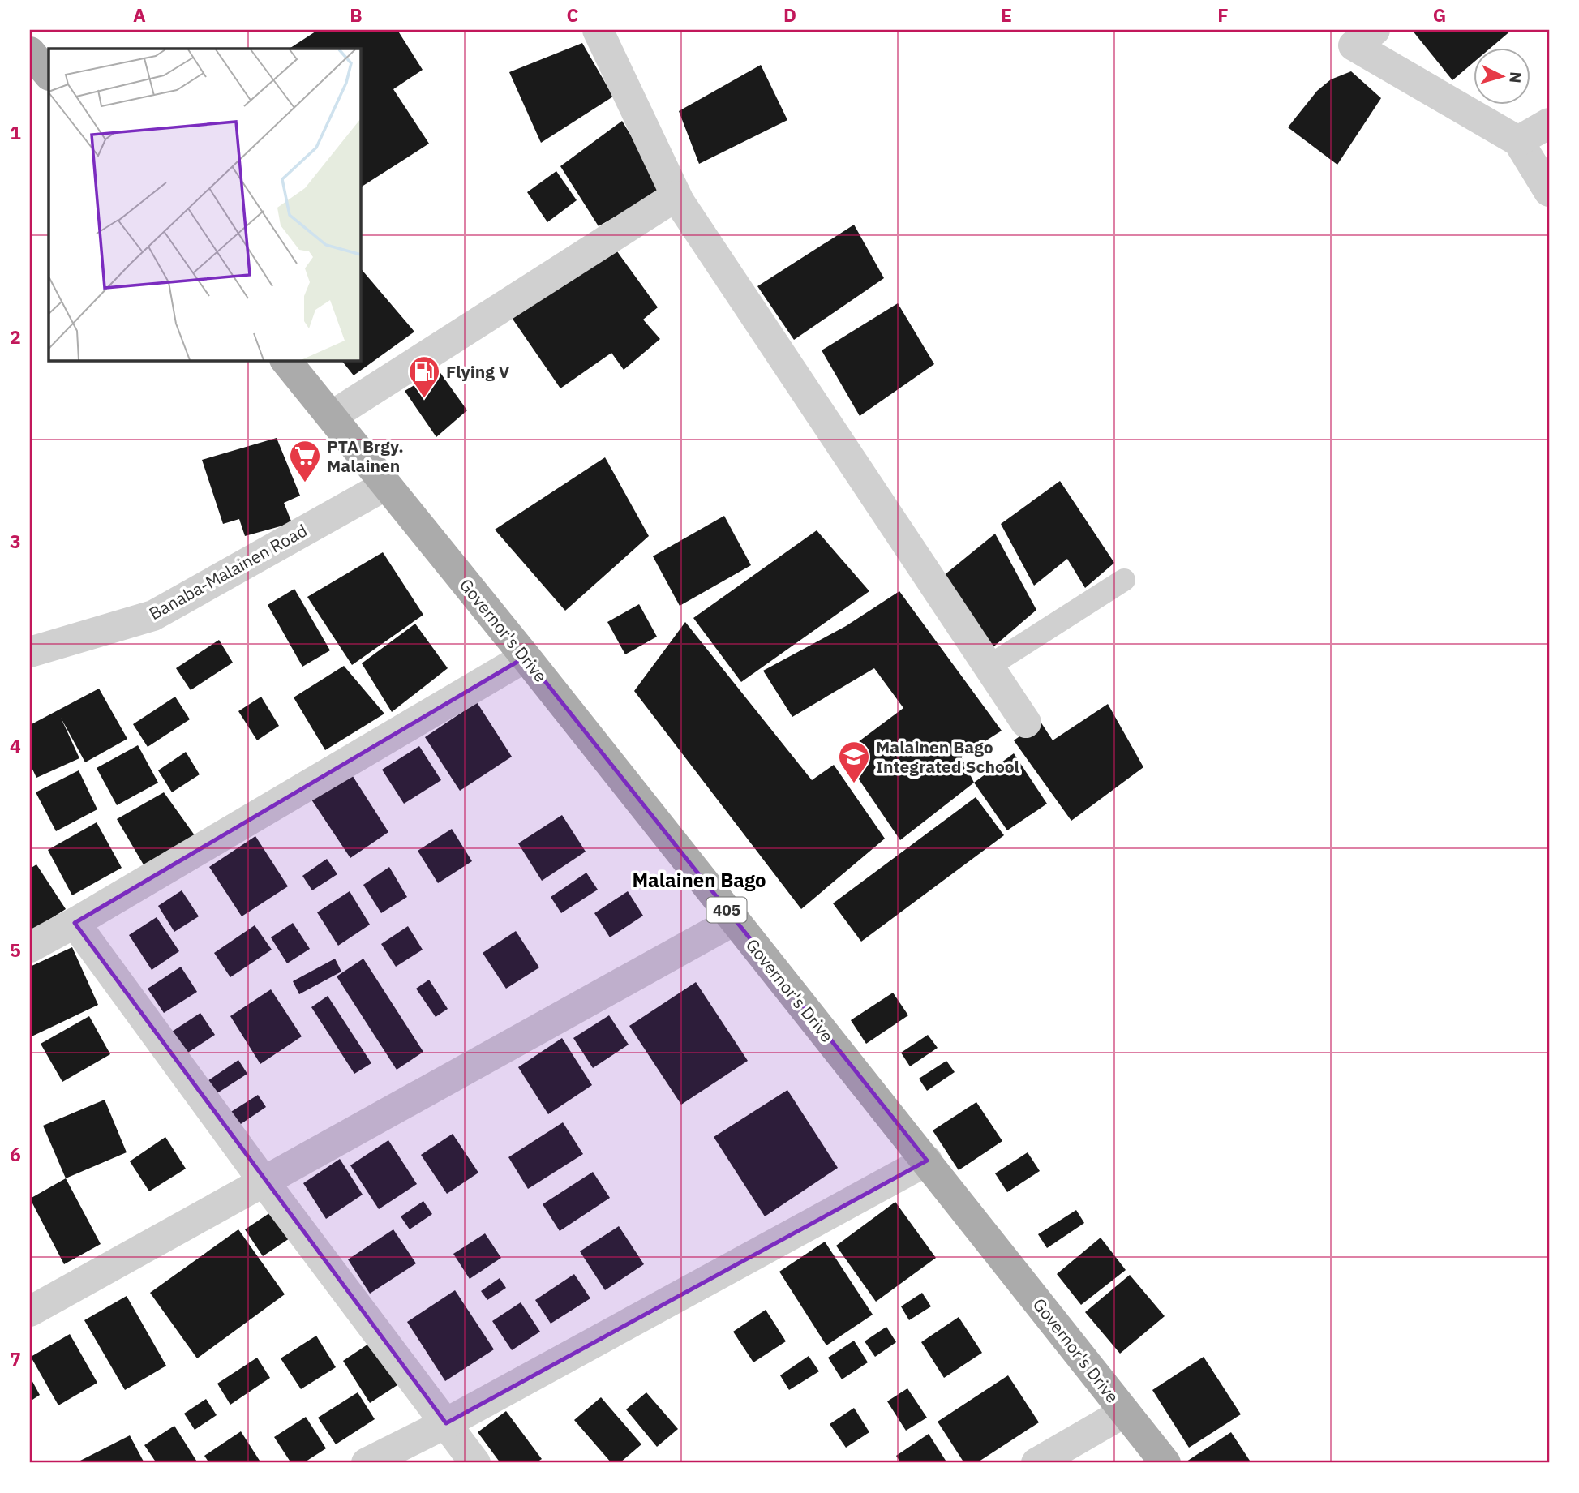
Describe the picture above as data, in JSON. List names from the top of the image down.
{
  "streets": {
    "main road": ["Governor's Drive", "405"],
    "street": ["Banaba-Malainen Road"]
  },
  "crossings": [
    ["Banaba-Malainen Road", "Governor's Drive"]
  ],
  "districts": ["Malainen Bago"],
  "places": {
    "fuel station": ["Flying V"],
    "supermarket": ["PTA Brgy. Malainen"],
    "school or university": ["Malainen Bago Integrated School"]
  },
  "north": "right",
  "grid": {
    "columns": [
      "A",
      "B",
      "C",
      "D",
      "E",
      "F",
      "G"
    ],
    "rows": [
      "1",
      "2",
      "3",
      "4",
      "5",
      "6",
      "7"
    ]
  }
}
